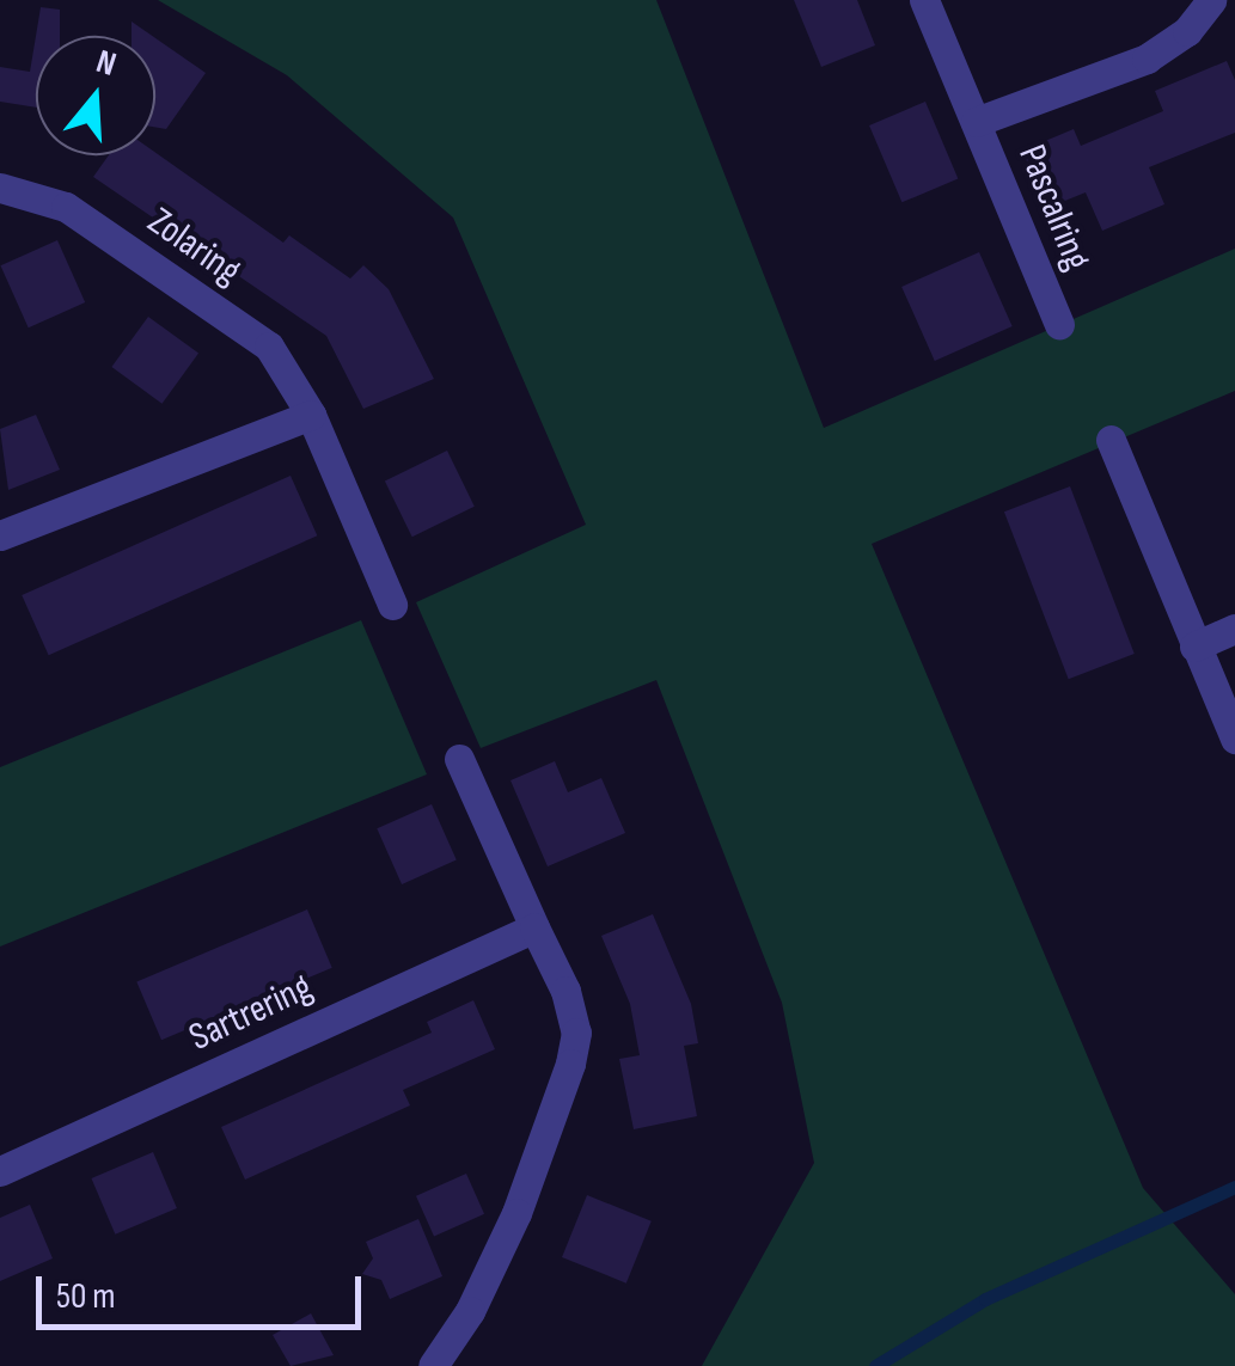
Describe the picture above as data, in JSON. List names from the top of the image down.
{
  "streets": {
    "street": ["Pascalring", "Zolaring", "Sartrering"]
  },
  "scale_bar": "50 m",
  "north": "top"
}
